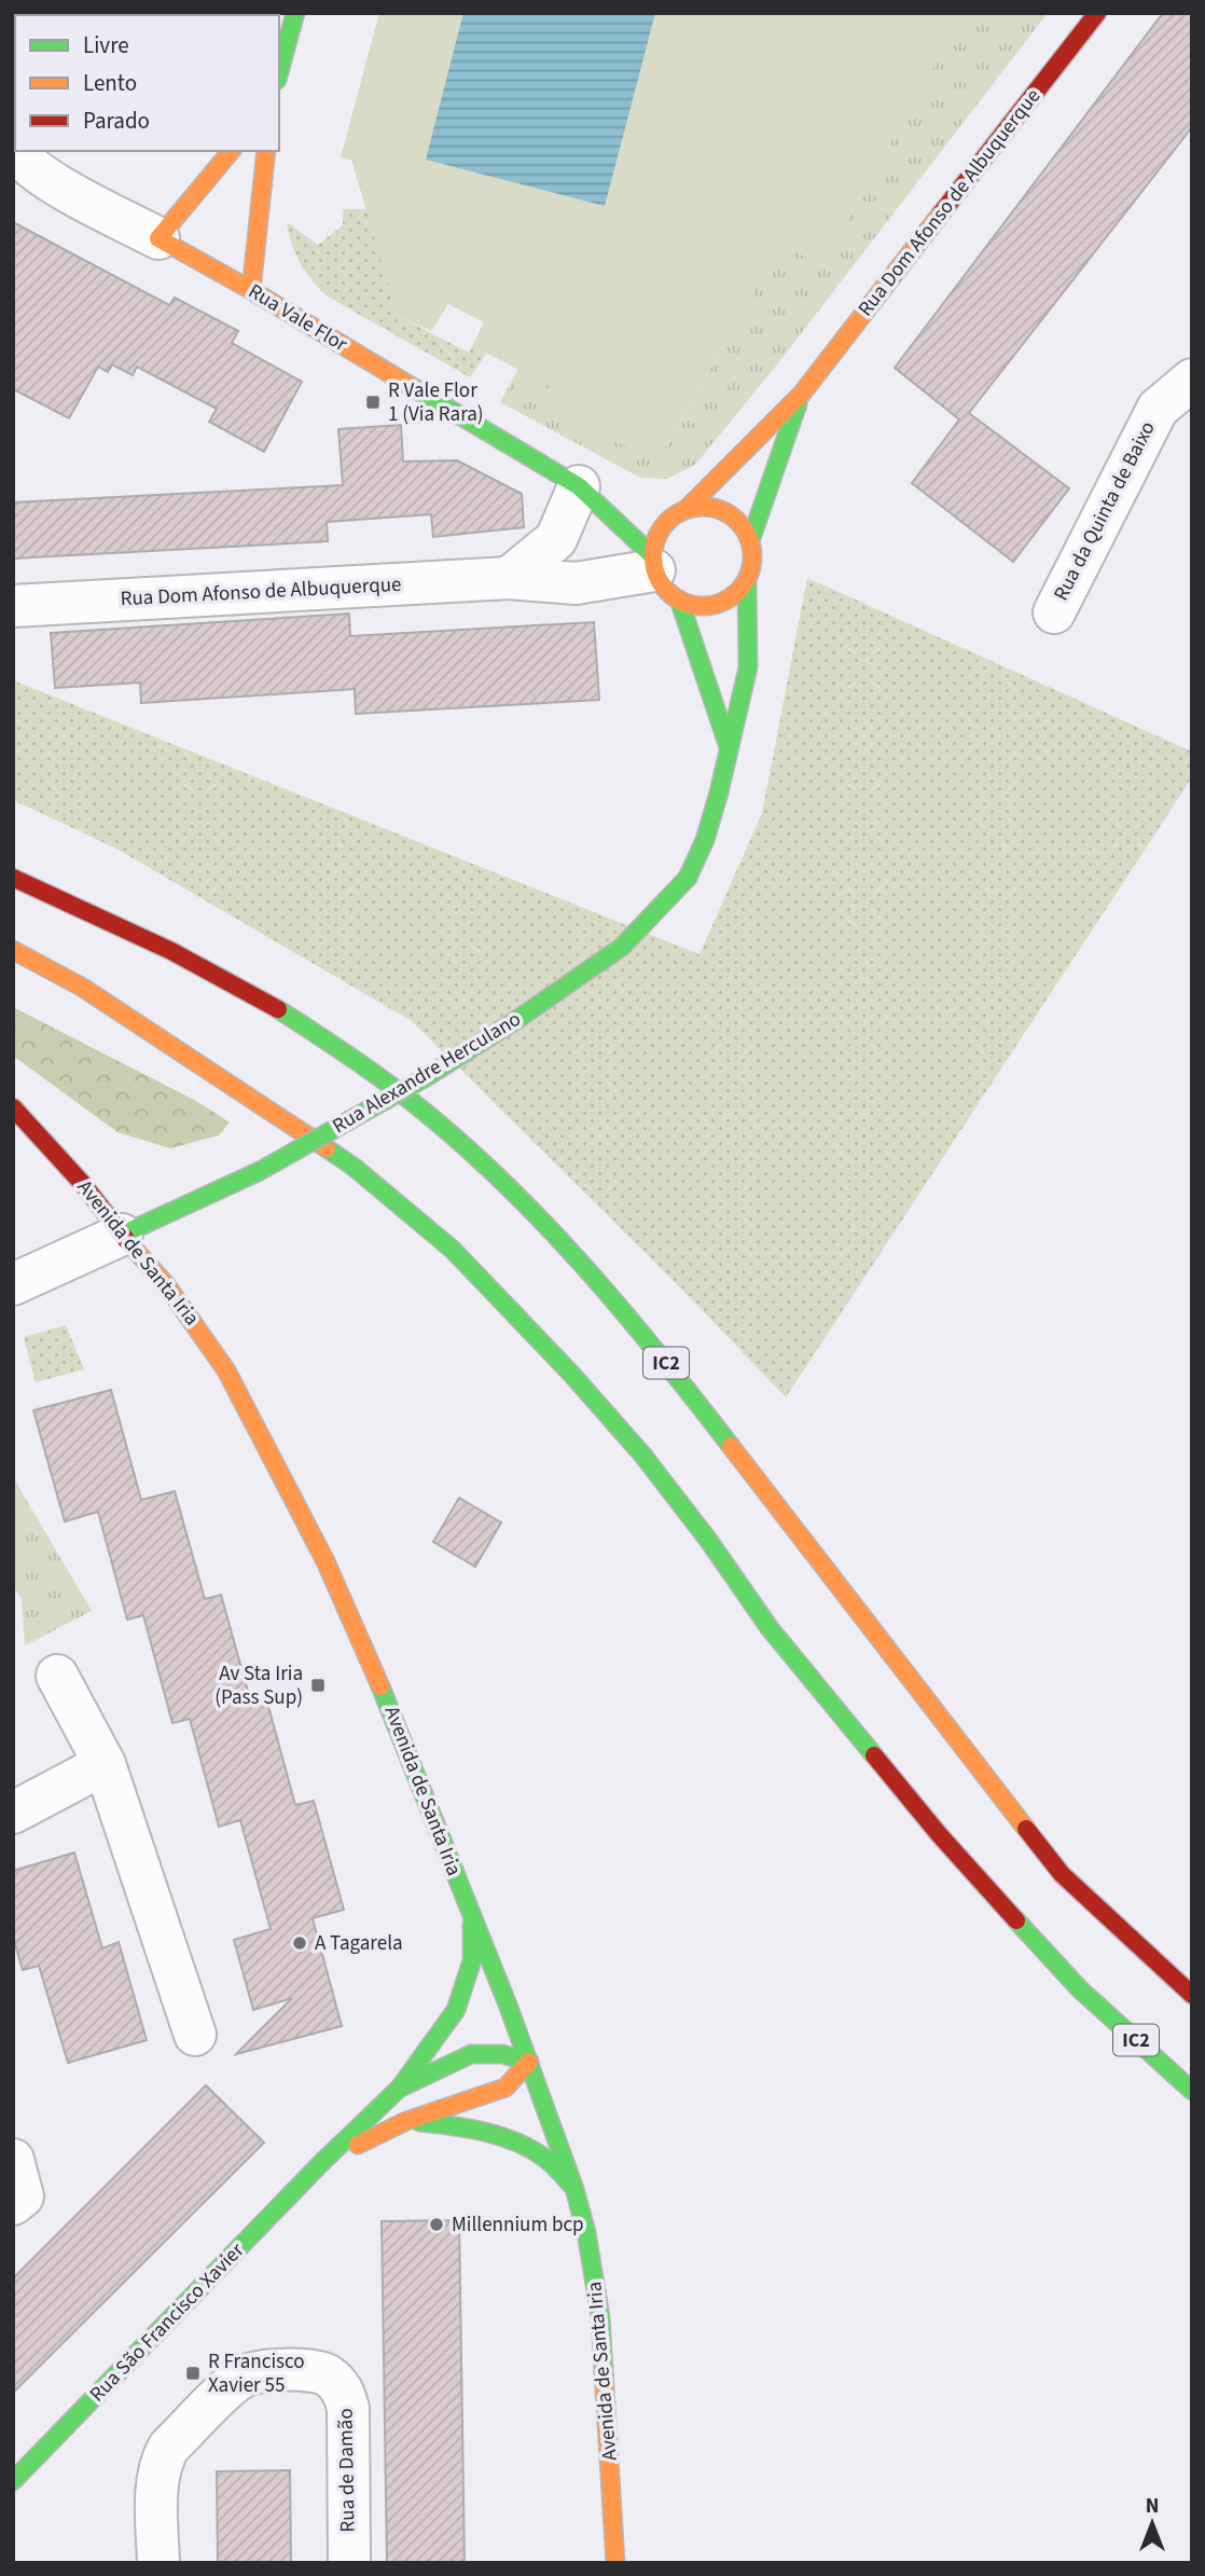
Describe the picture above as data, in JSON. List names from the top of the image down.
{
  "streets": {
    "main road": [
      "Rua Dom Afonso de Albuquerque",
      "Rua Vale Flor",
      "Rua Alexandre Herculano",
      "Avenida de Santa Iria",
      "IC2",
      "Rua São Francisco Xavier"
    ],
    "street": ["Rua da Quinta de Baixo", "Rua de Damão"]
  },
  "crossings": [
    ["Rua Dom Afonso de Albuquerque", "Rua Alexandre Herculano"],
    ["Rua Alexandre Herculano", "Avenida de Santa Iria"],
    ["Avenida de Santa Iria", "Rua São Francisco Xavier"]
  ],
  "places": {
    "transit": ["R Vale Flor 1 (Via Rara)", "Av Sta Iria (Pass Sup)", "R Francisco Xavier 55"],
    "other": ["A Tagarela", "Millennium bcp"]
  },
  "legend": ["Livre", "Lento", "Parado"],
  "north": "top"
}
